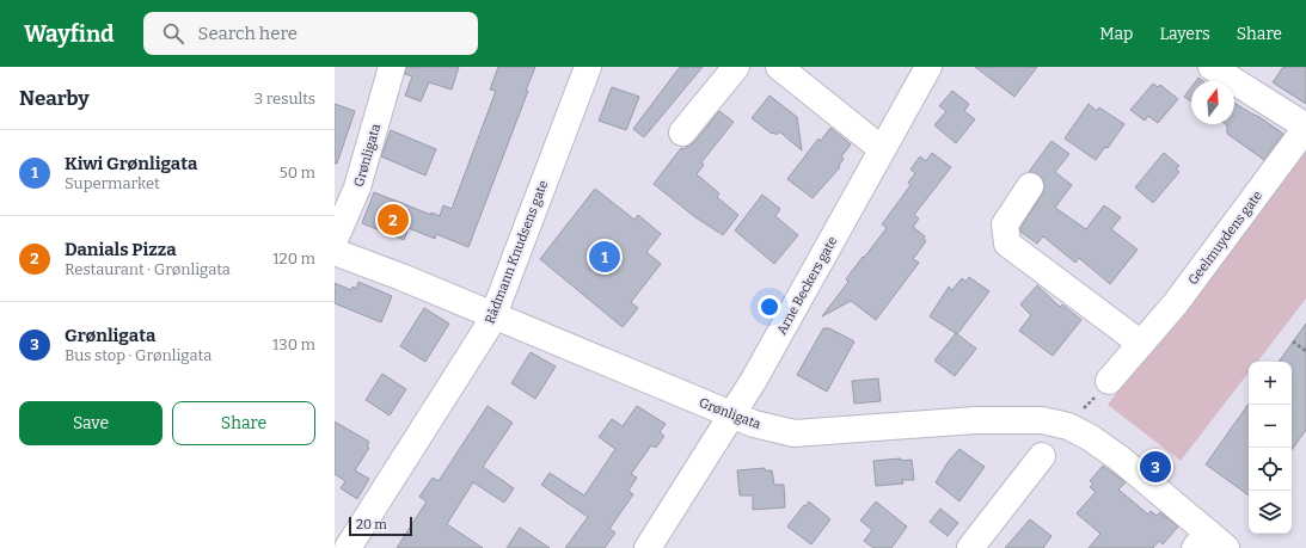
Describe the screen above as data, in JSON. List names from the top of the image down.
{
  "streets": {
    "main road": [
      "Grønligata",
      "Geelmuydens gate",
      "Rådmann Knudsens gate",
      "Arne Beckers gate"
    ]
  },
  "crossings": [
    ["Grønligata", "Rådmann Knudsens gate"],
    ["Grønligata", "Arne Beckers gate"]
  ],
  "scale_bar": "20 m",
  "north": "top",
  "page": {
    "header": "Wayfind",
    "search": "Search here",
    "nav": ["Map", "Layers", "Share"],
    "heading": ["Nearby", "3 results"],
    "list": [
      {
        "mark": "1",
        "name": "Kiwi Grønligata",
        "note": "Supermarket",
        "value": "50 m"
      },
      {
        "mark": "2",
        "name": "Danials Pizza",
        "note": "Restaurant · Grønligata",
        "value": "120 m"
      },
      {
        "mark": "3",
        "name": "Grønligata",
        "note": "Bus stop · Grønligata",
        "value": "130 m"
      }
    ],
    "pins": ["2", "1", "3"],
    "map_buttons": ["+", "−"],
    "buttons": ["Save", "Share"],
    "scale": "20 m"
  }
}
